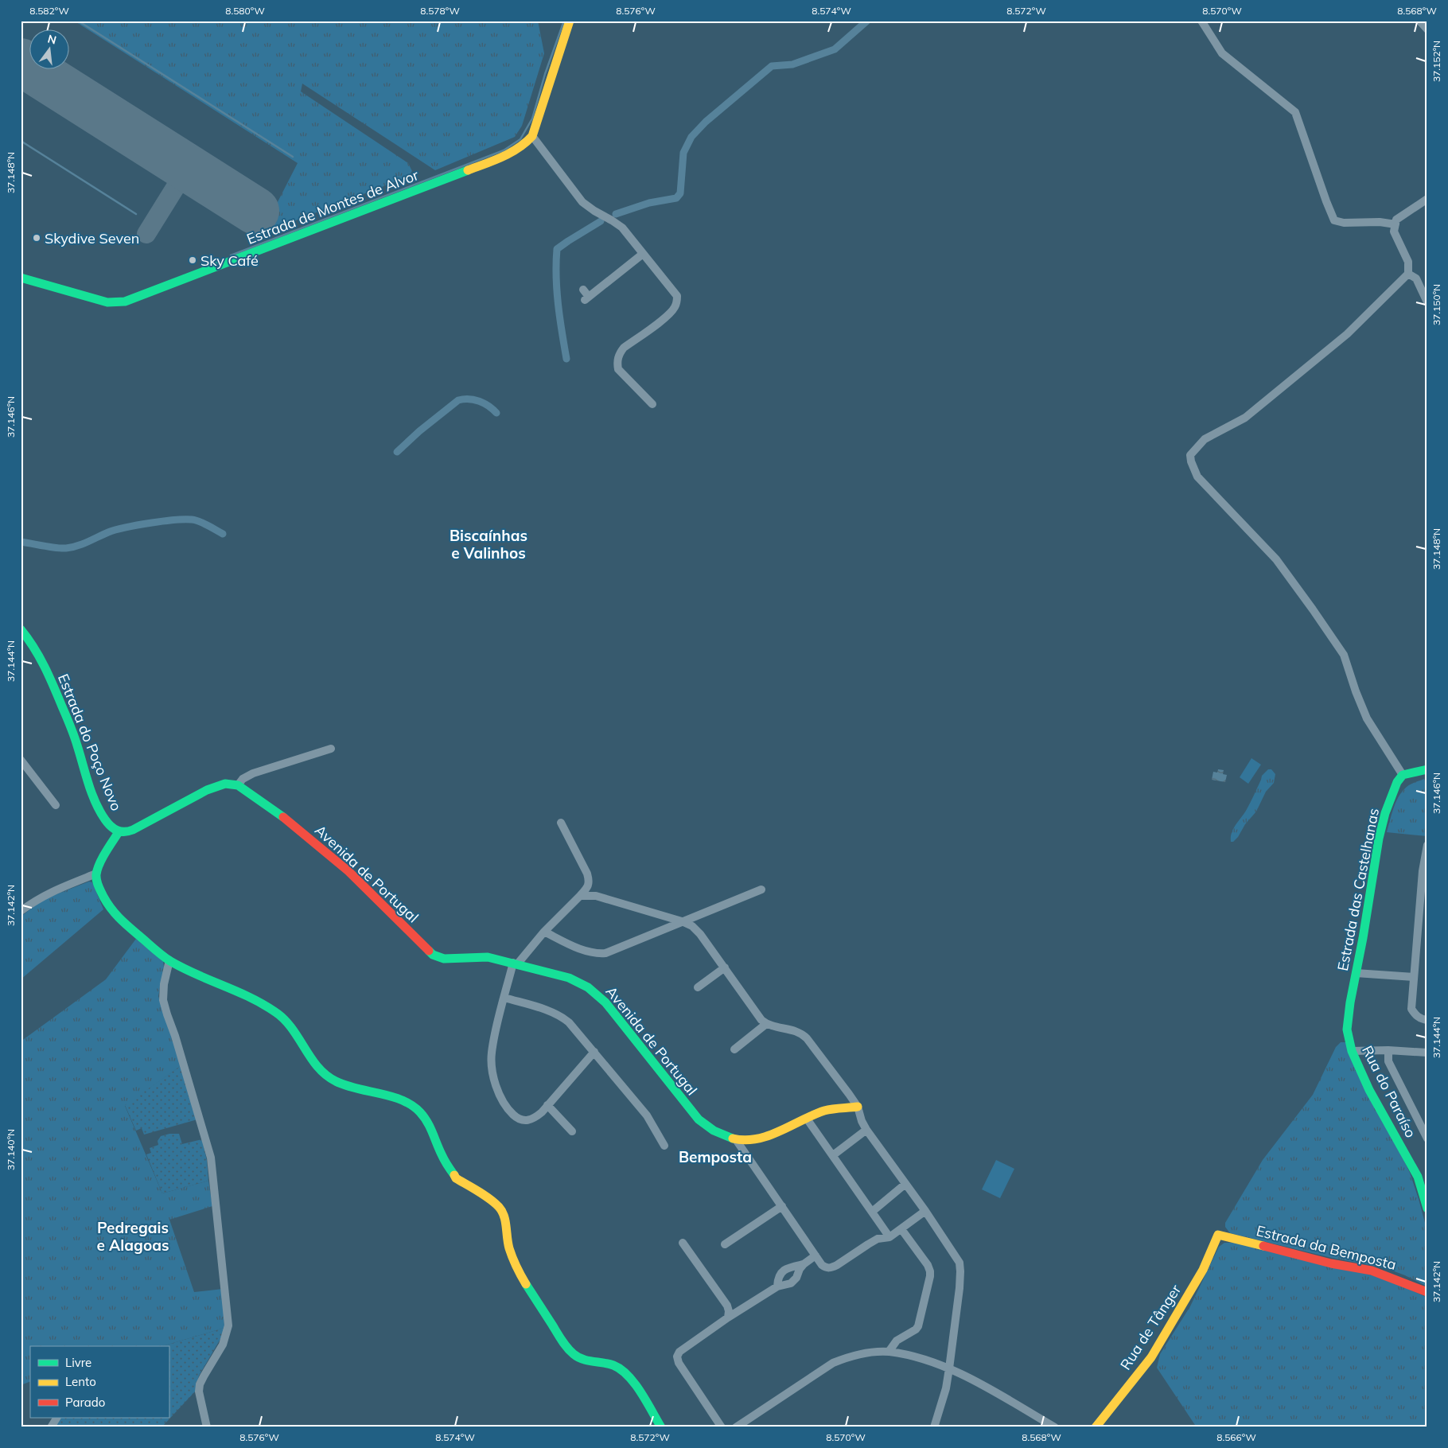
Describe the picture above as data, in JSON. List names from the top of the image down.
{
  "streets": {
    "street": [
      "Estrada de Montes de Alvor",
      "Estrada do Poço Novo",
      "Avenida de Portugal",
      "Estrada das Castelhanas",
      "Rua do Paraíso",
      "Estrada da Bemposta",
      "Rua de Tânger"
    ]
  },
  "crossings": [
    ["Estrada das Castelhanas", "Rua do Paraíso"],
    ["Estrada da Bemposta", "Rua de Tânger"]
  ],
  "districts": ["Biscaínhas e Valinhos", "Bemposta", "Pedregais e Alagoas"],
  "places": ["Skydive Seven", "Sky Café"],
  "legend": ["Livre", "Lento", "Parado"],
  "north": "top",
  "coordinates": [
    "8.582°W",
    "8.580°W",
    "8.578°W",
    "8.576°W",
    "8.574°W",
    "8.572°W",
    "8.570°W",
    "8.568°W",
    "37.152°N",
    "37.148°N",
    "37.150°N",
    "37.146°N",
    "37.144°N",
    "37.142°N",
    "37.140°N",
    "8.566°W"
  ]
}
